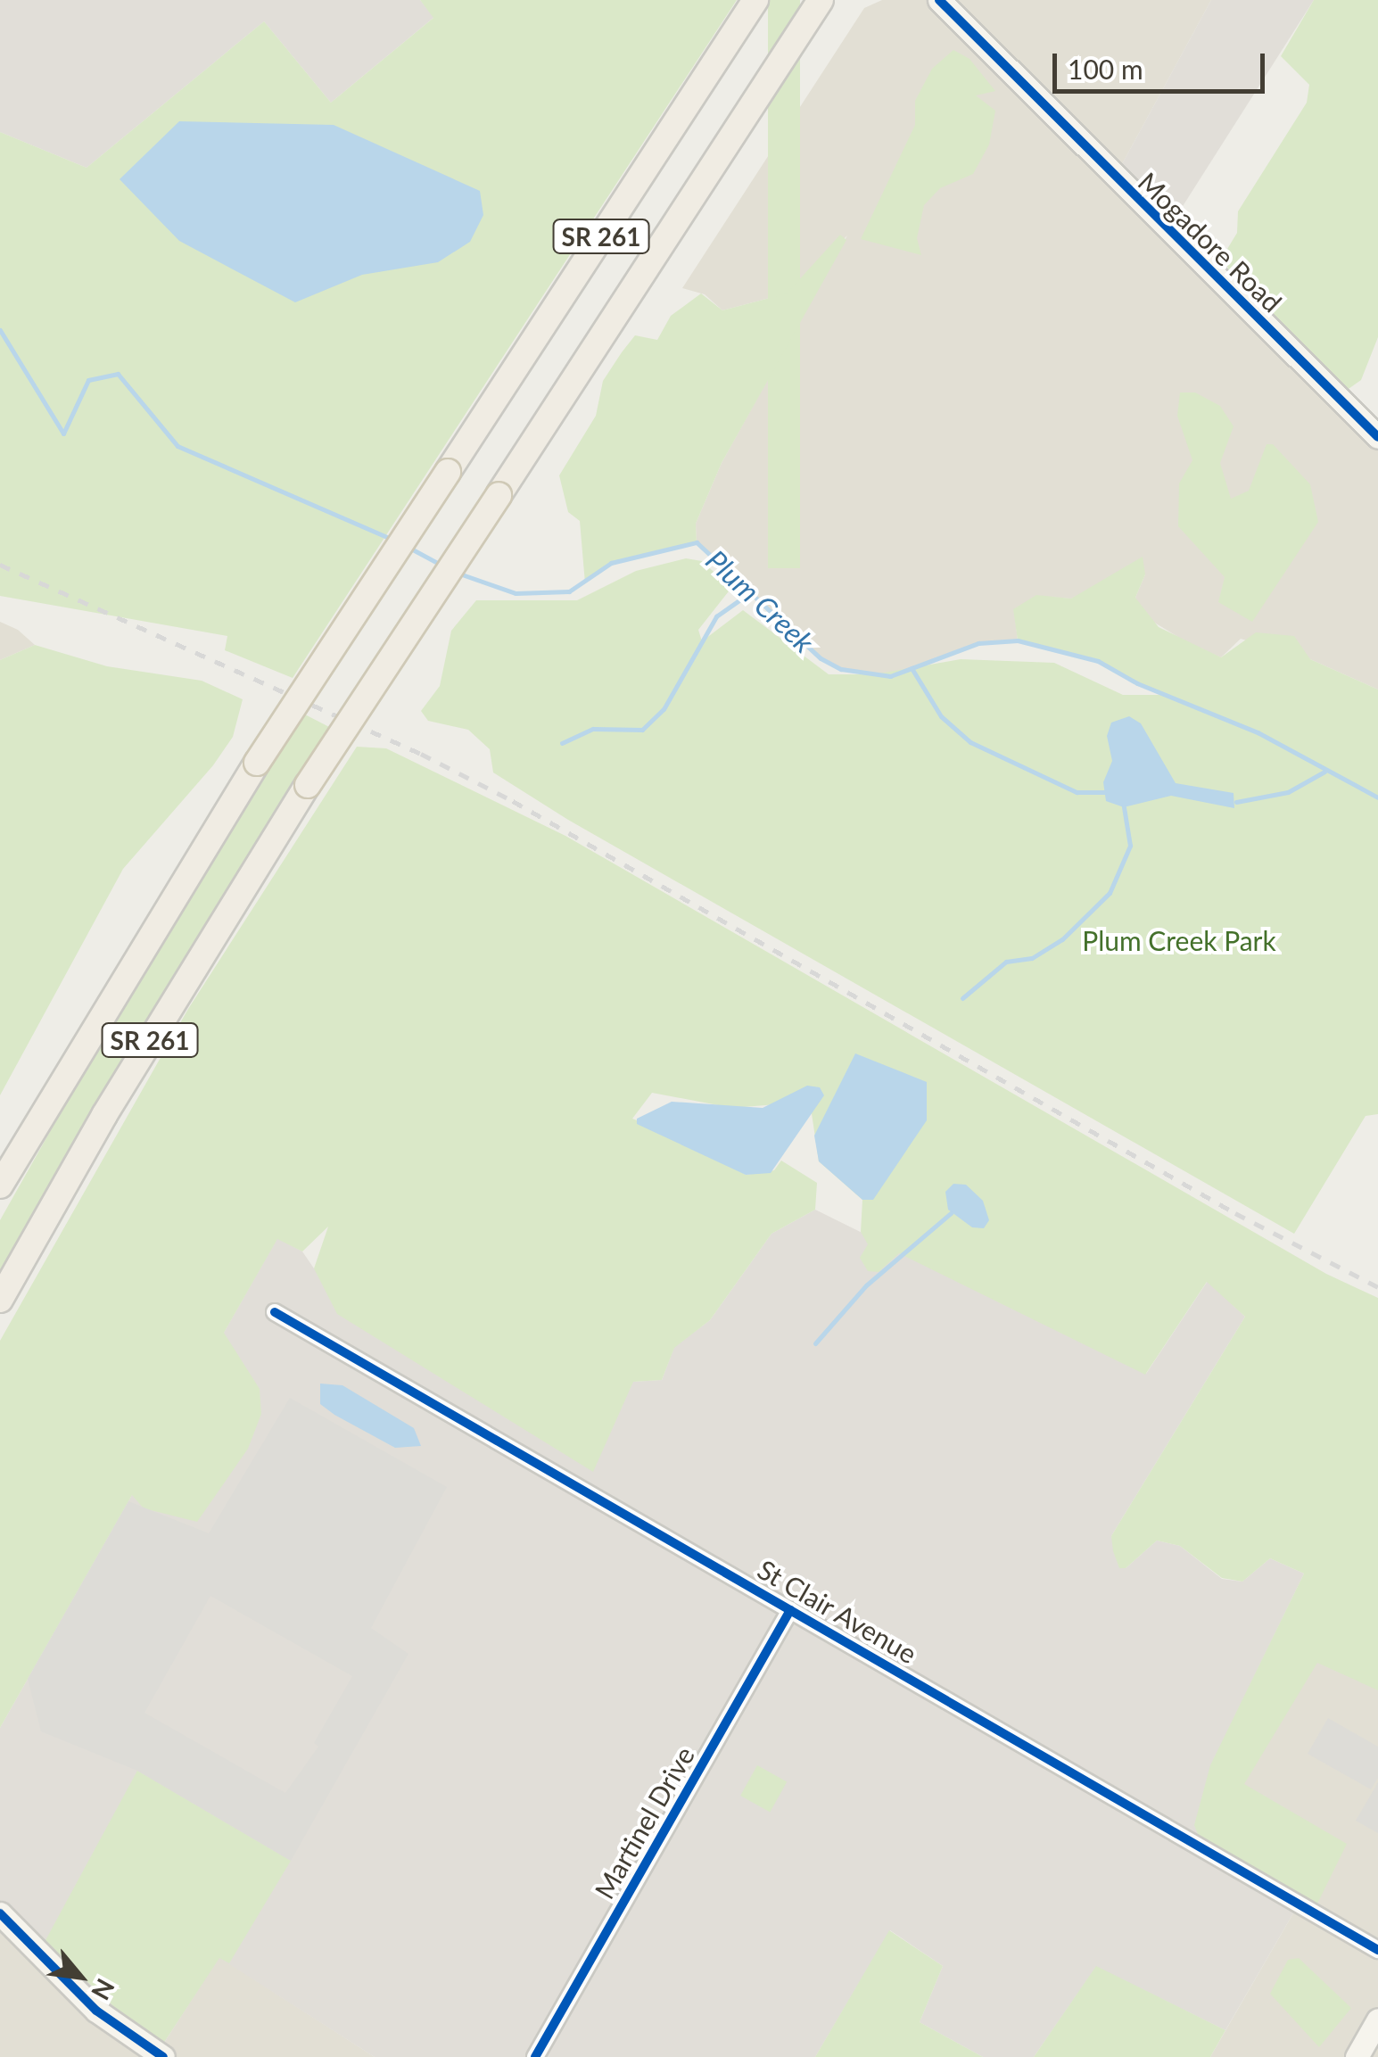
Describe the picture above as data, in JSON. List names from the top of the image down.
{
  "streets": {
    "main road": ["SR 261"],
    "street": ["Mogadore Road", "St Clair Avenue", "Martinel Drive"]
  },
  "crossings": [
    ["St Clair Avenue", "Martinel Drive"]
  ],
  "water": ["Plum Creek"],
  "parks": ["Plum Creek Park"],
  "scale_bar": "100 m",
  "north": "bottom right"
}
